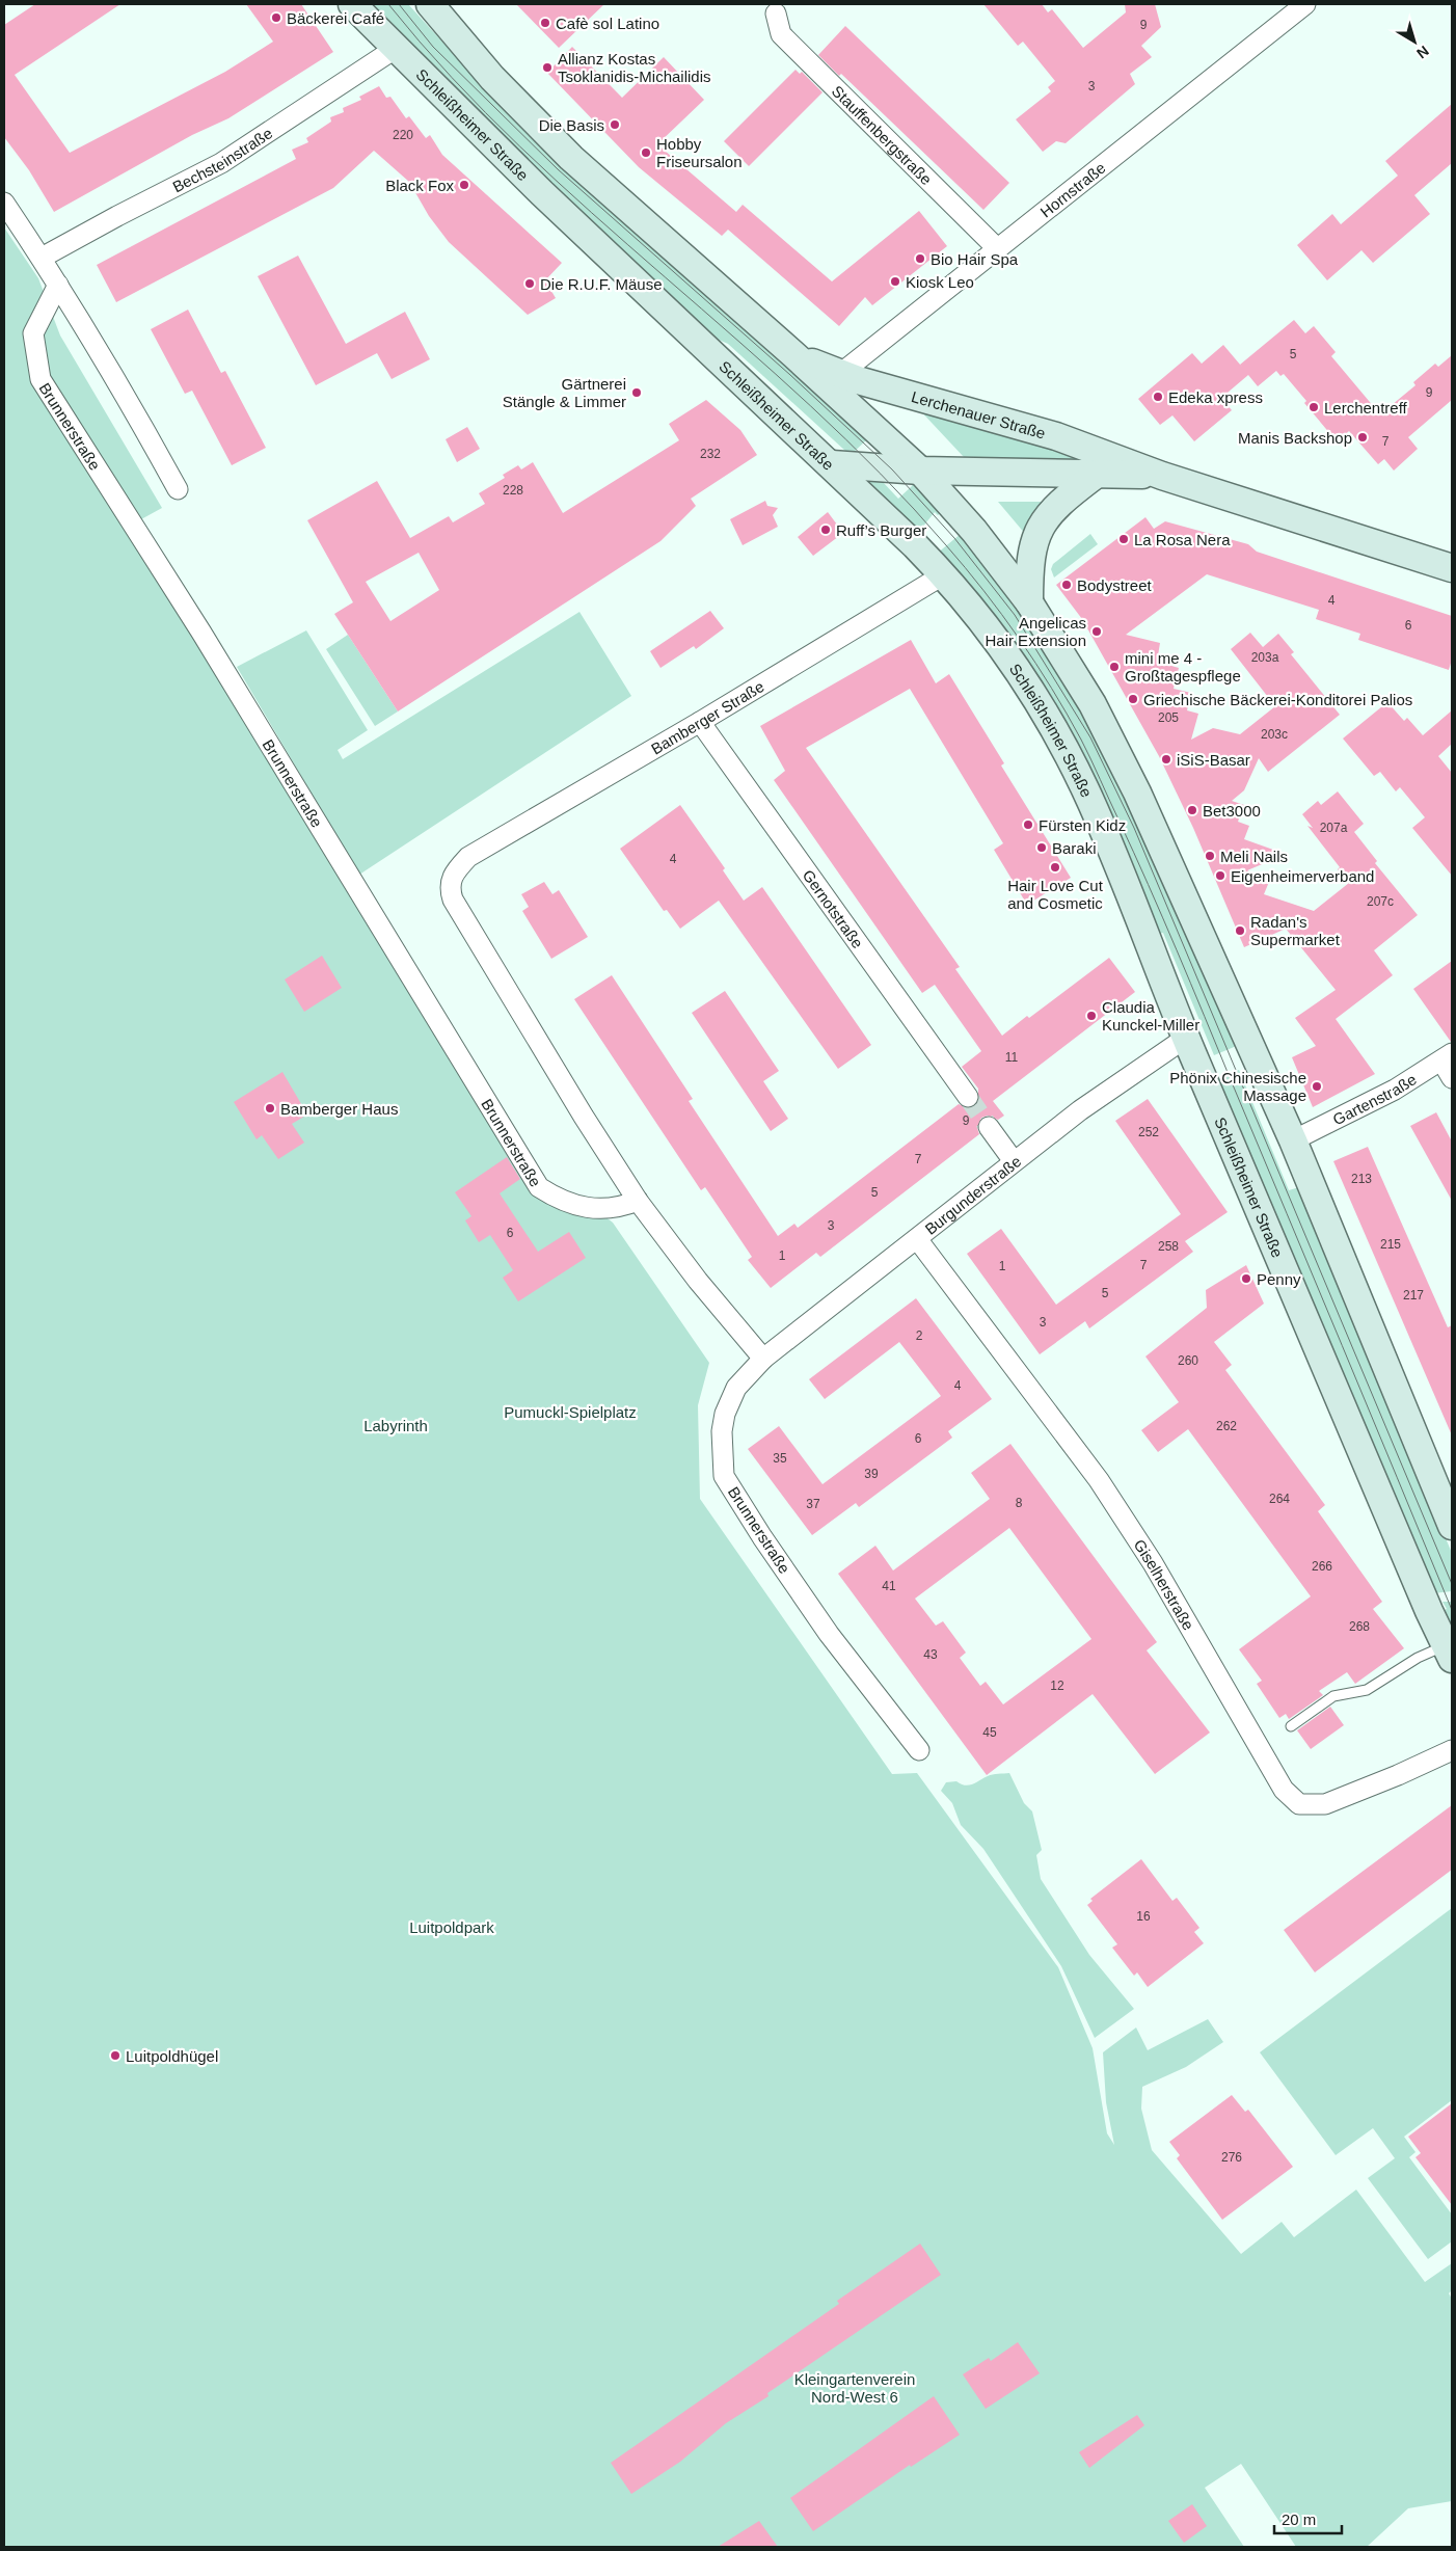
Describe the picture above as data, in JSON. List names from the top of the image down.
{
  "streets": {
    "main road": ["Schleißheimer Straße", "Lerchenauer Straße"],
    "street": [
      "Stauffenbergstraße",
      "Bechsteinstraße",
      "Hornstraße",
      "Brunnerstraße",
      "Bamberger Straße",
      "Gernotstraße",
      "Gartenstraße",
      "Burgunderstraße",
      "Giselherstraße"
    ]
  },
  "crossings": [
    ["Schleißheimer Straße", "Bechsteinstraße"],
    ["Schleißheimer Straße", "Lerchenauer Straße"],
    ["Schleißheimer Straße", "Bamberger Straße"],
    ["Schleißheimer Straße", "Burgunderstraße"],
    ["Stauffenbergstraße", "Hornstraße"],
    ["Hornstraße", "Lerchenauer Straße"],
    ["Brunnerstraße", "Bamberger Straße"],
    ["Brunnerstraße", "Burgunderstraße"],
    ["Bamberger Straße", "Gernotstraße"],
    ["Burgunderstraße", "Giselherstraße"]
  ],
  "parks": [
    "Pumuckl-Spielplatz",
    "Labyrinth",
    "Luitpoldpark",
    "Kleingartenverein Nord-West 6"
  ],
  "places": [
    "Bäckerei Café",
    "Cafè sol Latino",
    "Allianz Kostas Tsoklanidis-Michailidis",
    "Die Basis",
    "Hobby Friseursalon",
    "Black Fox",
    "Bio Hair Spa",
    "Kiosk Leo",
    "Die R.U.F. Mäuse",
    "Gärtnerei Stängle & Limmer",
    "Edeka xpress",
    "Lerchentreff",
    "Manis Backshop",
    "Ruff’s Burger",
    "La Rosa Nera",
    "Bodystreet",
    "Angelicas Hair Extension",
    "mini me 4 - Großtagespflege",
    "Griechische Bäckerei-Konditorei Palios",
    "iSiS-Basar",
    "Bet3000",
    "Fürsten Kidz",
    "Baraki",
    "Meli Nails",
    "Hair Love Cut and Cosmetic",
    "Eigenheimerverband",
    "Radan's Supermarket",
    "Claudia Kunckel-Miller",
    "Phönix Chinesische Massage",
    "Bamberger Haus",
    "Penny",
    "Luitpoldhügel"
  ],
  "house_numbers": [
    "9",
    "3",
    "220",
    "5",
    "9",
    "7",
    "232",
    "228",
    "4",
    "6",
    "203a",
    "205",
    "203c",
    "207a",
    "4",
    "207c",
    "11",
    "9",
    "252",
    "7",
    "213",
    "5",
    "3",
    "6",
    "215",
    "258",
    "1",
    "7",
    "1",
    "5",
    "217",
    "3",
    "2",
    "260",
    "4",
    "262",
    "6",
    "35",
    "39",
    "264",
    "8",
    "37",
    "266",
    "41",
    "268",
    "43",
    "12",
    "45",
    "16",
    "276"
  ],
  "scale_bar": "20 m",
  "north": "bottom right"
}
